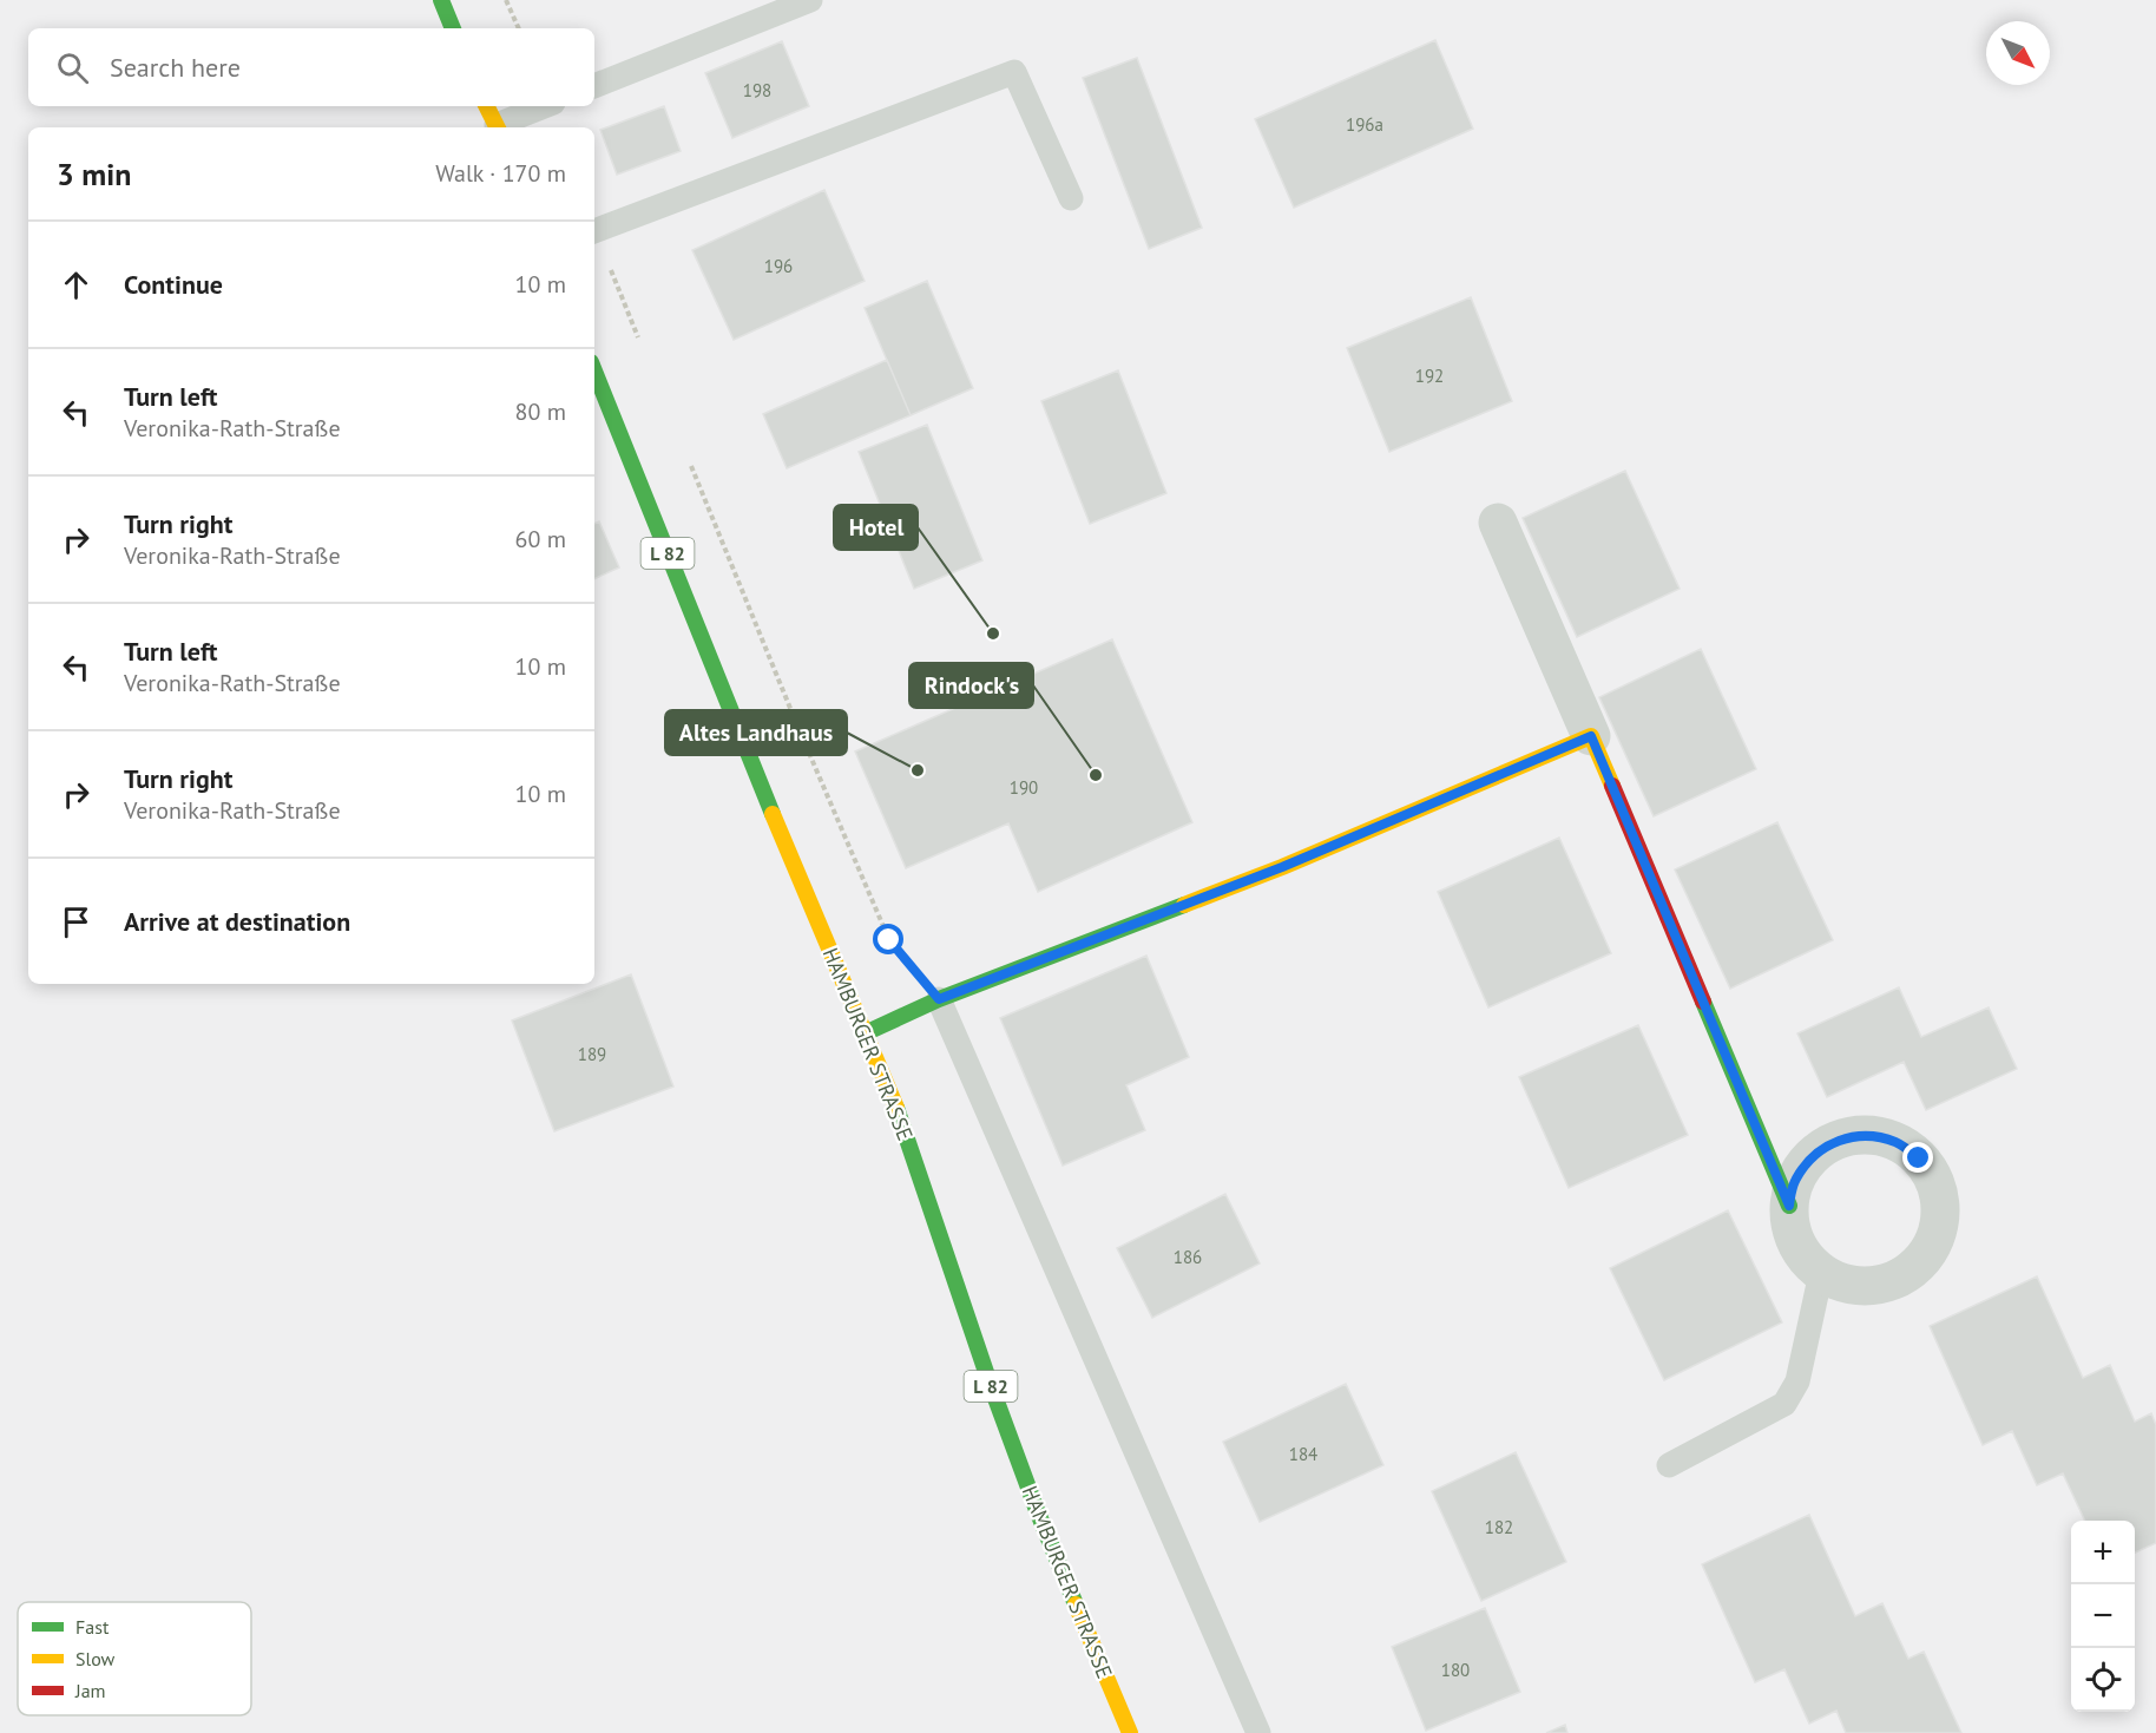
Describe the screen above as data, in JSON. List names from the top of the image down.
{
  "streets": {
    "main road": ["L 82", "HAMBURGER STRASSE"]
  },
  "places": ["Hotel", "Altes Landhaus", "Rindock's"],
  "house_numbers": [
    "198",
    "196a",
    "196",
    "192",
    "190",
    "189",
    "186",
    "184",
    "182",
    "180"
  ],
  "legend": ["Fast", "Slow", "Jam"],
  "north": "bottom right",
  "page": {
    "search": "Search here",
    "heading": ["3 min", "Walk · 170 m"],
    "list": [
      ["Continue", "10 m"],
      ["Turn left", "Veronika-Rath-Straße", "80 m"],
      ["Turn right", "Veronika-Rath-Straße", "60 m"],
      ["Turn left", "Veronika-Rath-Straße", "10 m"],
      ["Turn right", "Veronika-Rath-Straße", "10 m"],
      "Arrive at destination"
    ],
    "map_buttons": ["+", "−"]
  }
}
